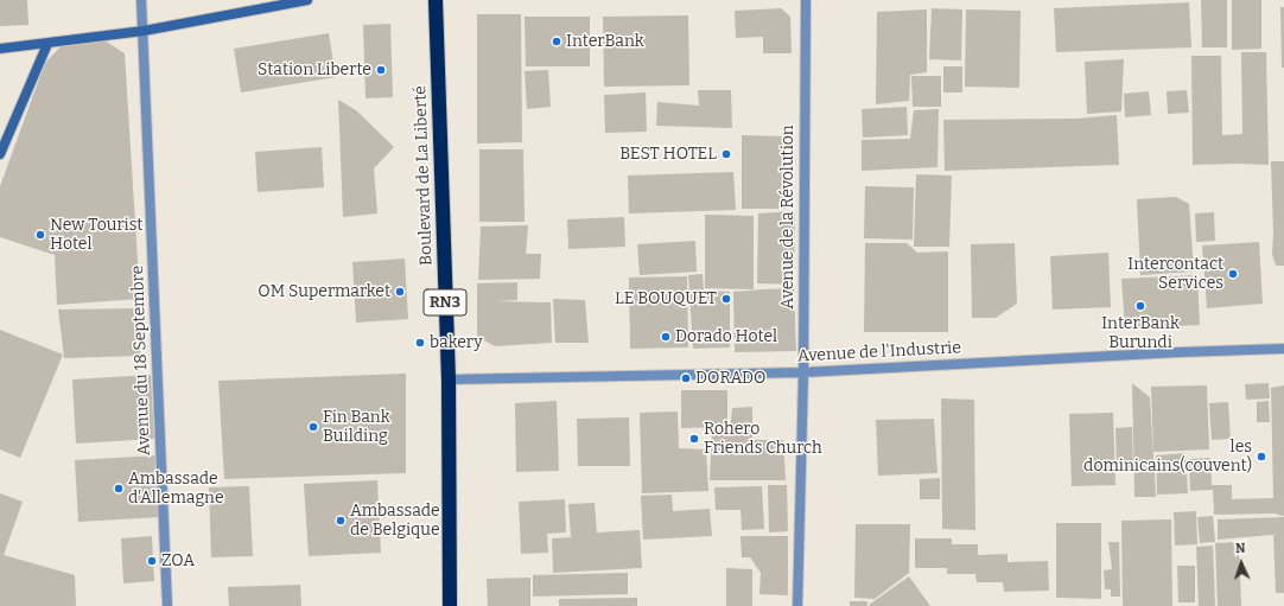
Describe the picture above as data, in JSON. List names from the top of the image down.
{
  "streets": {
    "highway": ["Boulevard de La Liberté", "RN3"],
    "street": ["Avenue de la Révolution", "Avenue de l'Industrie", "Avenue du 18 Septembre"]
  },
  "crossings": [
    ["Boulevard de La Liberté", "Avenue de l'Industrie"],
    ["Avenue de la Révolution", "Avenue de l'Industrie"]
  ],
  "places": [
    "InterBank",
    "Station Liberte",
    "BEST HOTEL",
    "New Tourist Hotel",
    "Intercontact Services",
    "OM Supermarket",
    "LE BOUQUET",
    "InterBank Burundi",
    "Dorado Hotel",
    "bakery",
    "DORADO",
    "Fin Bank Building",
    "Rohero Friends Church",
    "les dominicains(couvent)",
    "Ambassade d'Allemagne",
    "Ambassade de Belgique",
    "ZOA"
  ],
  "north": "top"
}
